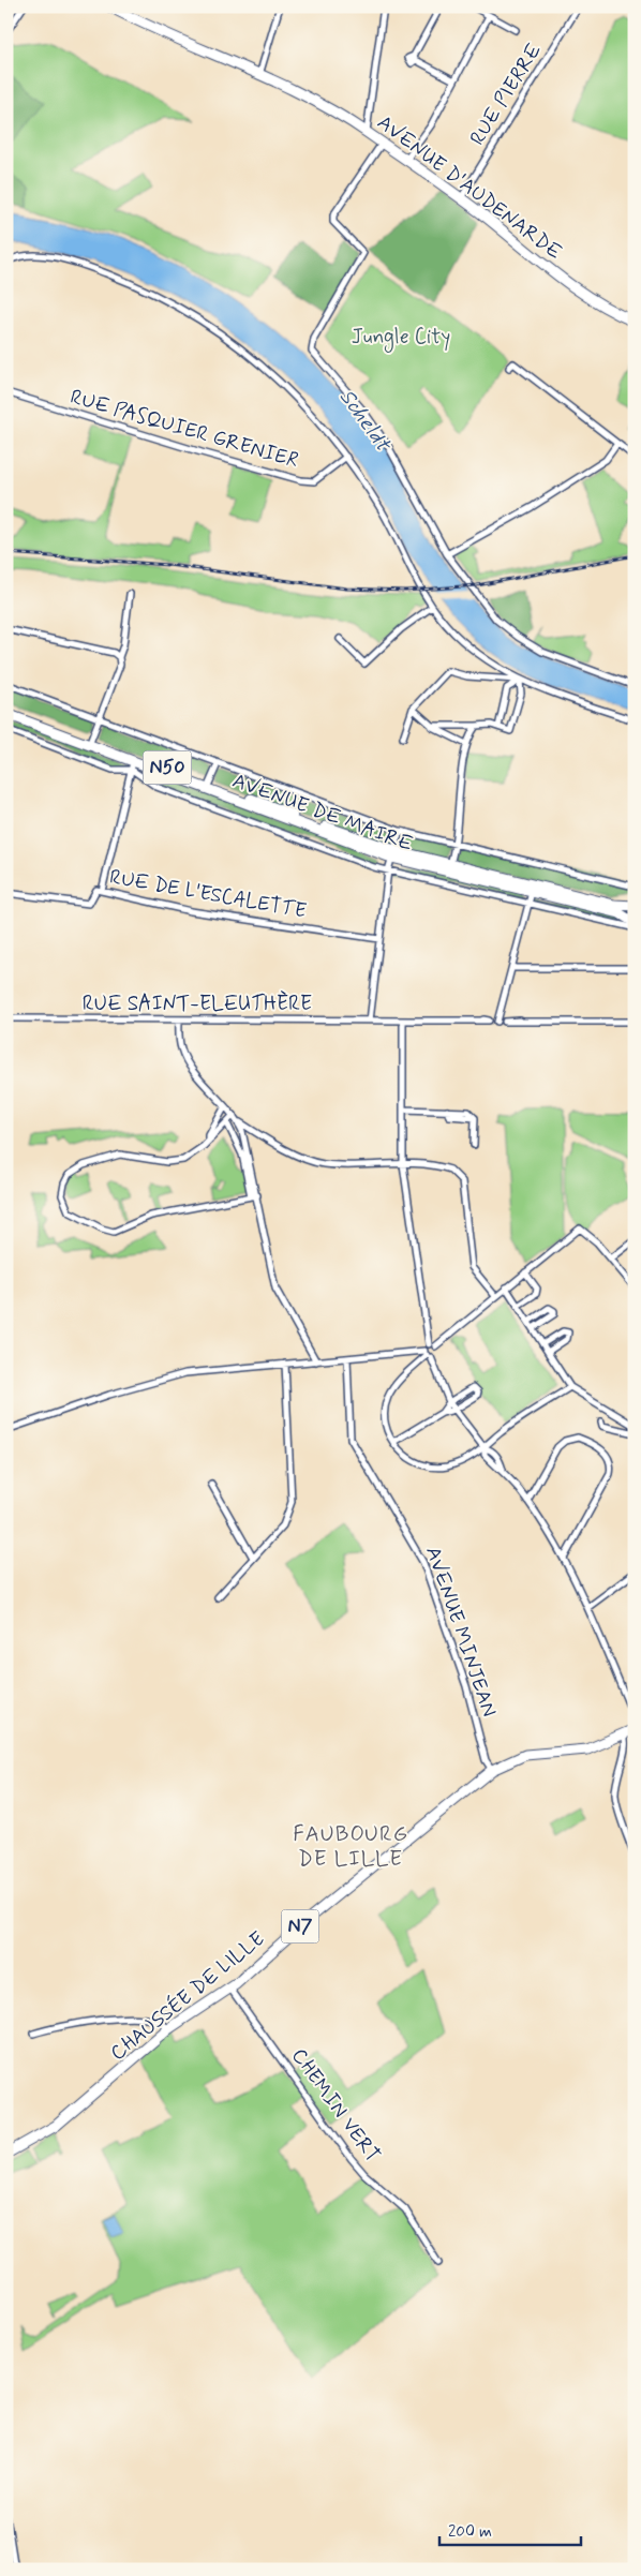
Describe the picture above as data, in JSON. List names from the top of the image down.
{
  "streets": {
    "main road": [
      "AVENUE D'AUDENARDE",
      "N50",
      "AVENUE DE MAIRE",
      "N7",
      "CHAUSSÉE DE LILLE"
    ],
    "street": [
      "RUE PIERRE",
      "RUE PASQUIER GRENIER",
      "RUE DE L'ESCALETTE",
      "RUE SAINT-ELEUTHÈRE",
      "AVENUE MINJEAN",
      "CHEMIN VERT"
    ]
  },
  "crossings": [
    ["RUE PIERRE", "AVENUE D'AUDENARDE"],
    ["AVENUE MINJEAN", "CHAUSSÉE DE LILLE"],
    ["CHAUSSÉE DE LILLE", "CHEMIN VERT"]
  ],
  "districts": ["FAUBOURG DE LILLE"],
  "water": ["Scheldt"],
  "parks": ["Jungle City"],
  "scale_bar": "200 m"
}
